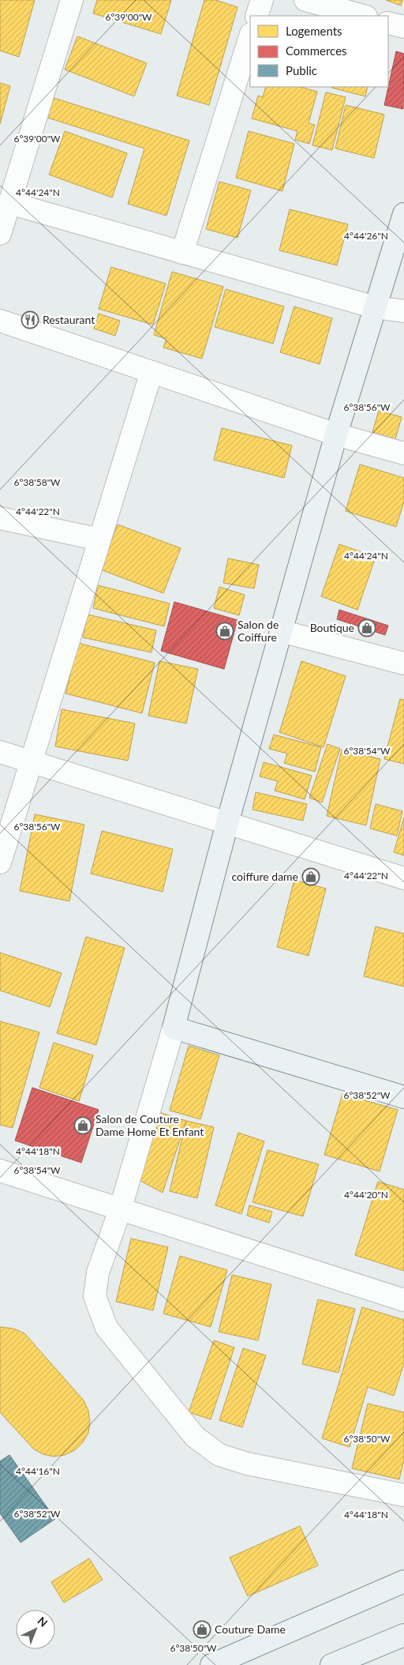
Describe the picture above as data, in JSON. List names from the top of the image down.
{
  "places": {
    "restaurant": ["Restaurant"],
    "shop": [
      "Boutique",
      "Salon de Coiffure",
      "coiffure dame",
      "Salon de Couture Dame Home Et Enfant",
      "Couture Dame"
    ]
  },
  "legend": ["Logements", "Commerces", "Public"],
  "north": "top right",
  "coordinates": [
    "6°39'00\"W",
    "4°44'24\"N",
    "4°44'26\"N",
    "6°38'56\"W",
    "6°38'58\"W",
    "4°44'22\"N",
    "6°38'54\"W",
    "6°38'52\"W",
    "4°44'18\"N",
    "4°44'20\"N",
    "6°38'50\"W",
    "4°44'16\"N"
  ]
}
